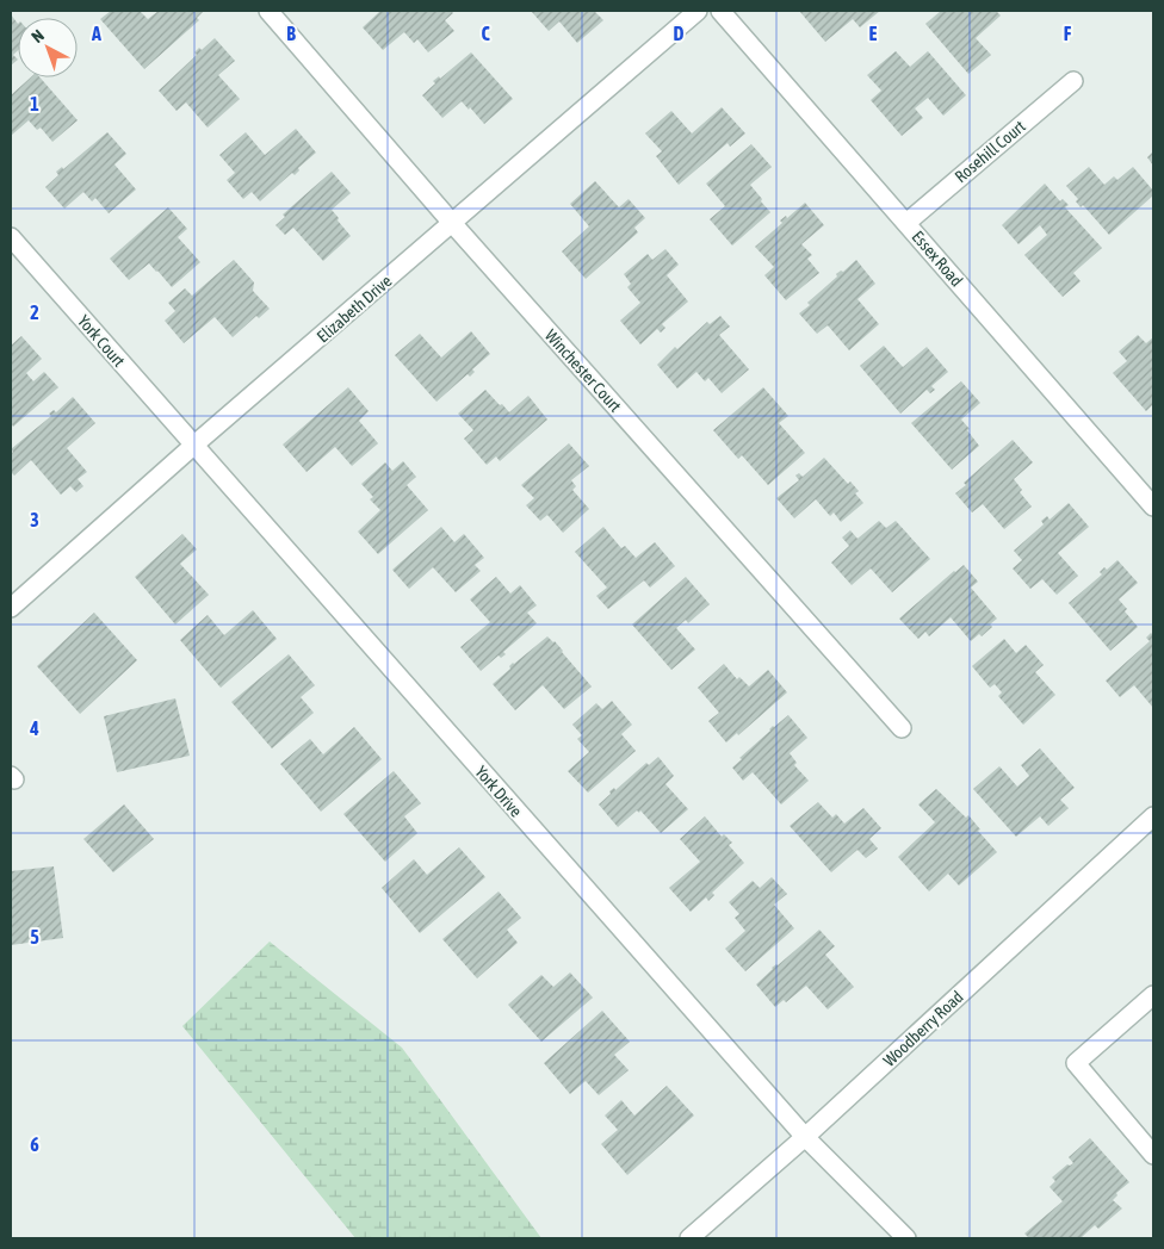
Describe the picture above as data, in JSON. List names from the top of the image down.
{
  "streets": {
    "street": [
      "Rosehill Court",
      "Essex Road",
      "Elizabeth Drive",
      "York Court",
      "Winchester Court",
      "York Drive",
      "Woodberry Road"
    ]
  },
  "crossings": [
    ["Rosehill Court", "Essex Road"],
    ["Elizabeth Drive", "York Court"],
    ["Elizabeth Drive", "Winchester Court"],
    ["Elizabeth Drive", "York Drive"],
    ["York Court", "York Drive"],
    ["York Drive", "Woodberry Road"]
  ],
  "north": "top left",
  "grid": {
    "columns": [
      "A",
      "B",
      "C",
      "D",
      "E",
      "F"
    ],
    "rows": [
      "1",
      "2",
      "3",
      "4",
      "5",
      "6"
    ]
  }
}
